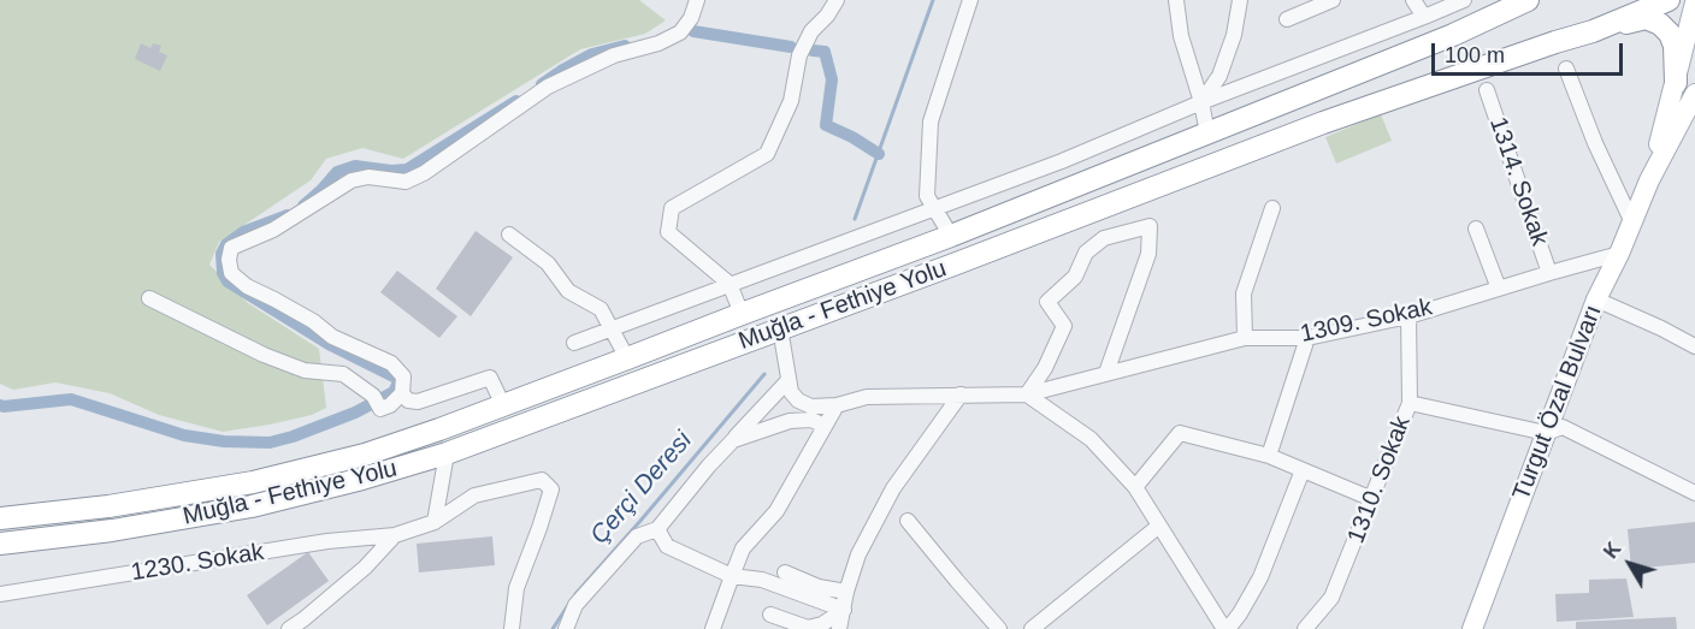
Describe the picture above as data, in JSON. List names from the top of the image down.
{
  "streets": {
    "highway": ["Muğla - Fethiye Yolu"],
    "main road": ["Turgut Özal Bulvarı"],
    "street": [
      "1314. Sokak",
      "1309. Sokak",
      "1310. Sokak",
      "1230. Sokak"
    ]
  },
  "crossings": [
    ["1314. Sokak", "1309. Sokak"],
    ["1309. Sokak", "Turgut Özal Bulvarı"],
    ["1309. Sokak", "1310. Sokak"]
  ],
  "water": ["Çerçi Deresi"],
  "scale_bar": "100 m",
  "north": "top left"
}
